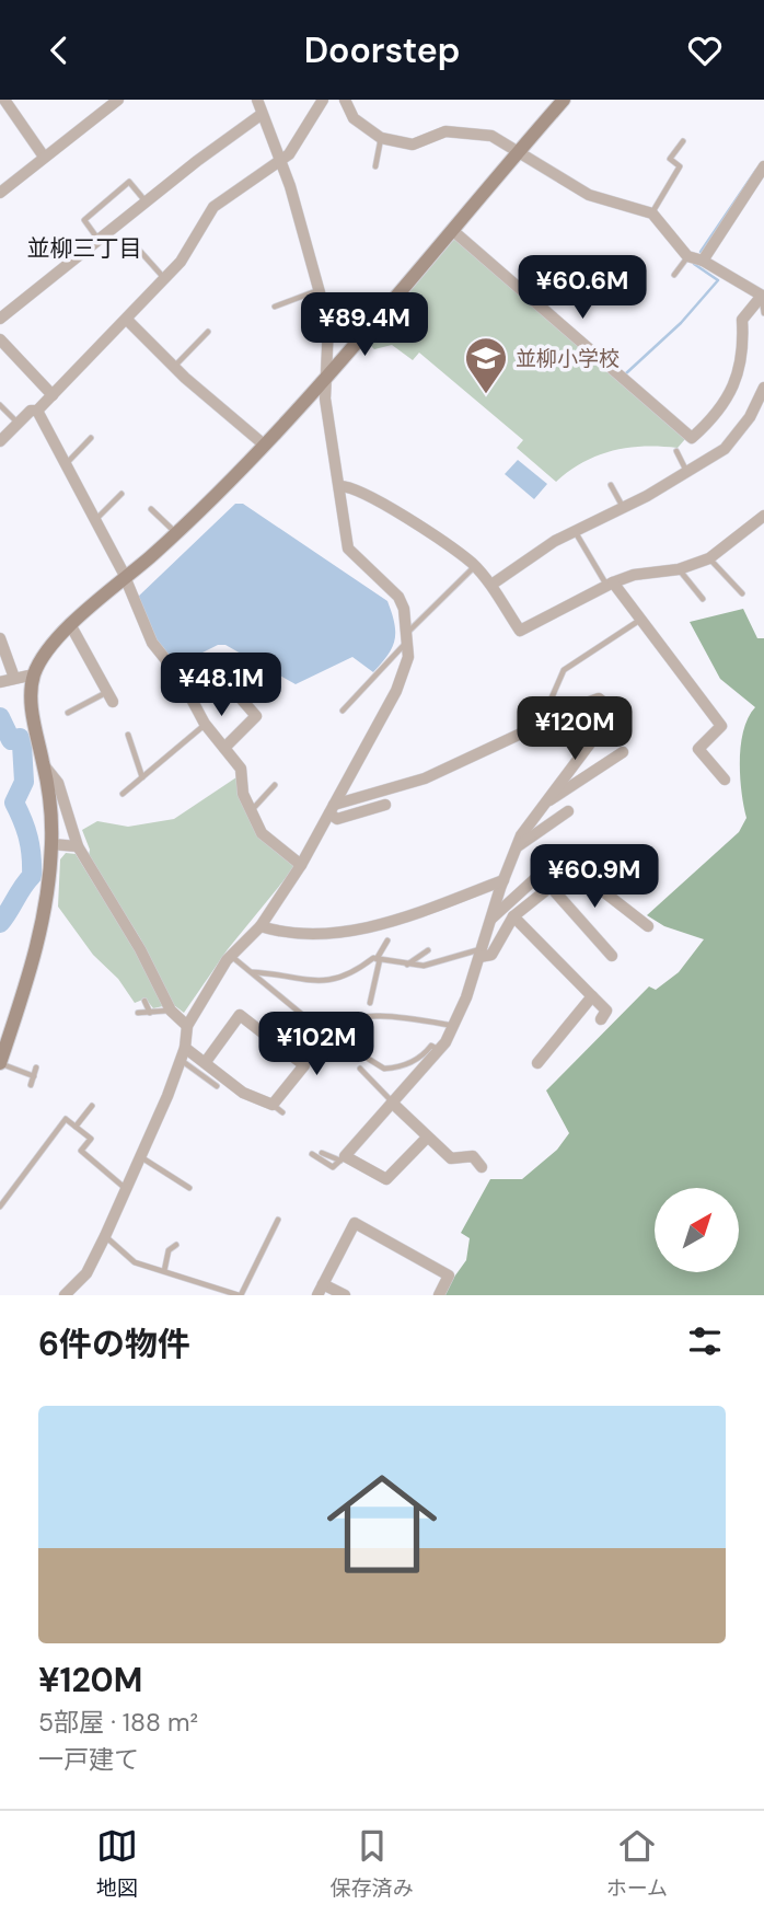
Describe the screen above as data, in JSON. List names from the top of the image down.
{
  "districts": ["並柳三丁目"],
  "places": {
    "school or university": ["並柳小学校"]
  },
  "north": "top right",
  "page": {
    "header": "Doorstep",
    "price": [
      "¥60.6M",
      "¥89.4M",
      "¥48.1M",
      "¥120M",
      "¥60.9M",
      "¥102M"
    ],
    "heading": "6件の物件",
    "list": [
      {
        "name": "¥120M",
        "note": "5部屋 · 188 m² · 一戸建て"
      }
    ],
    "tabs": ["地図", "保存済み", "ホーム"]
  }
}
